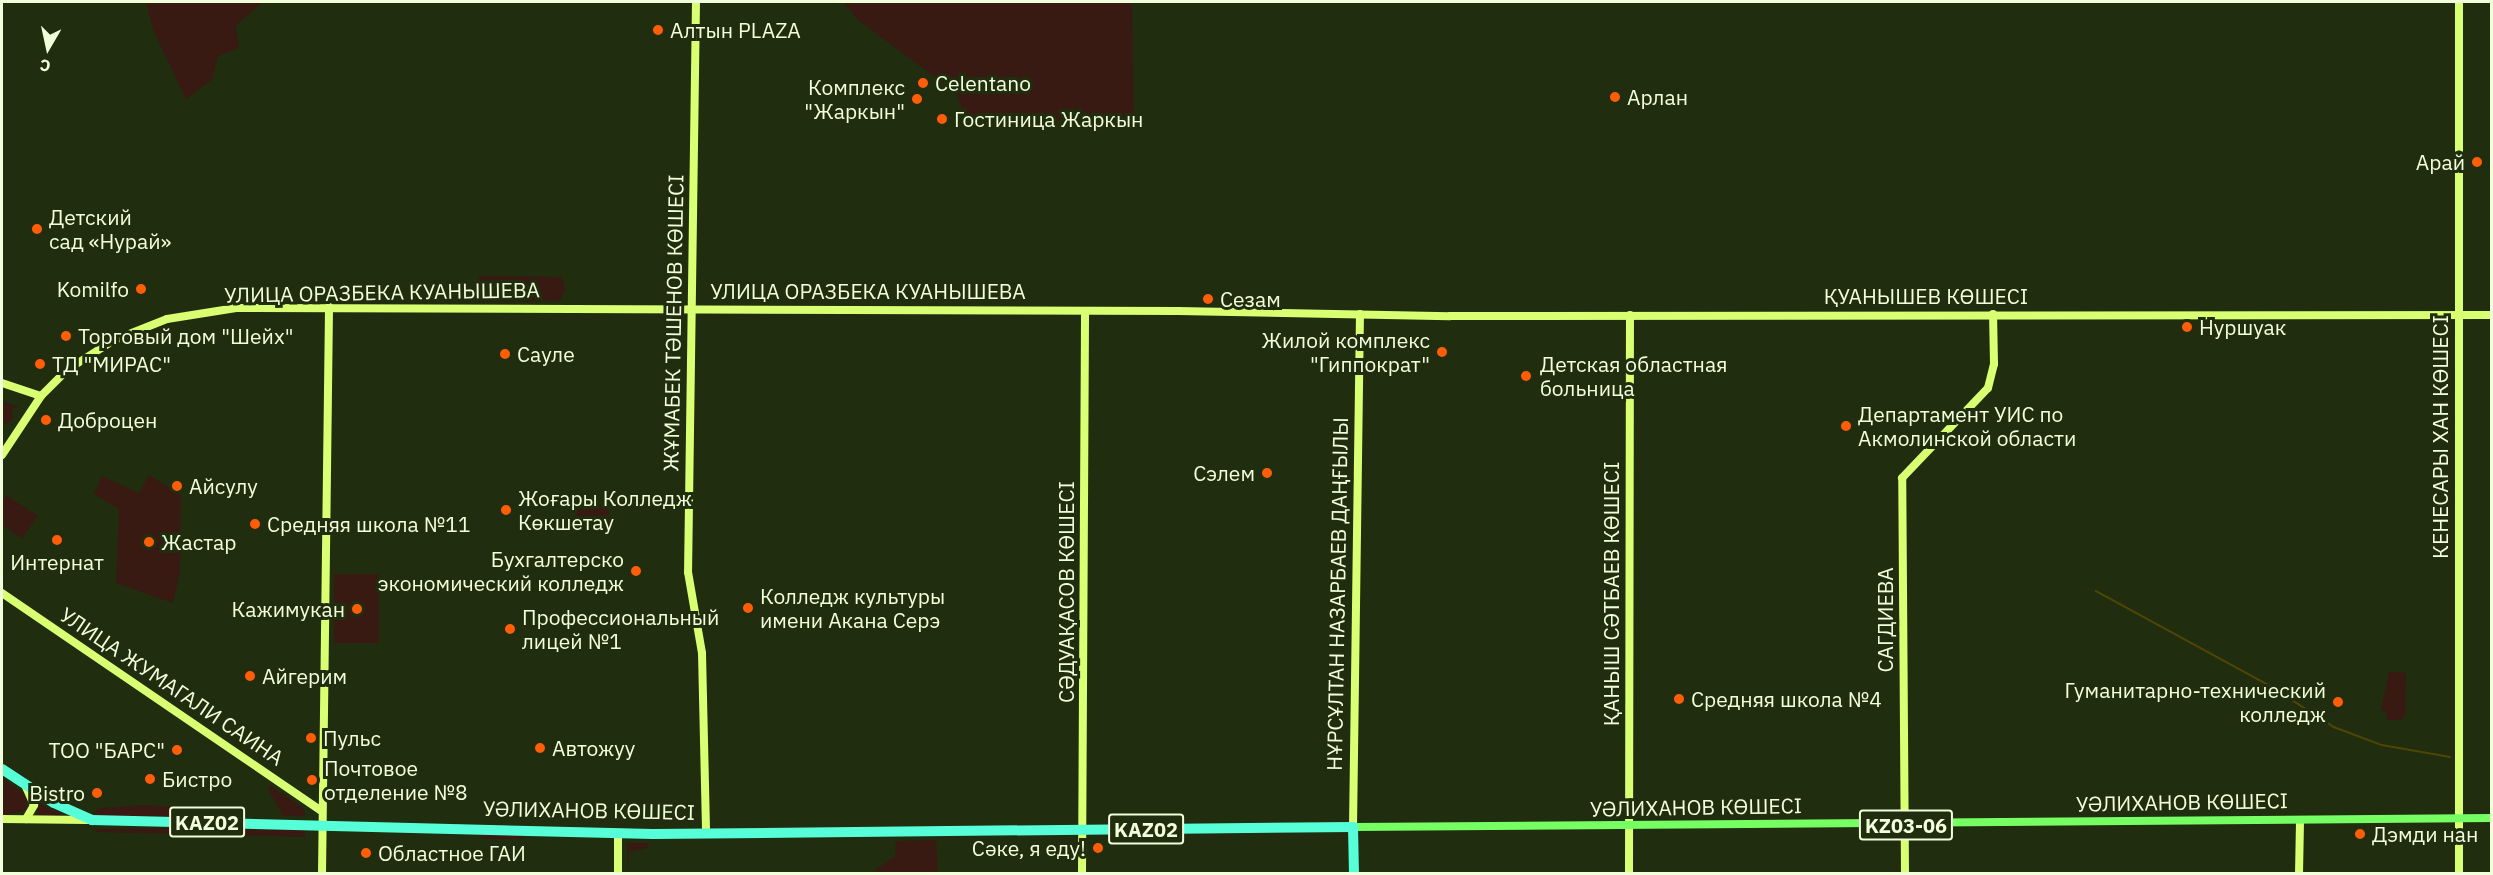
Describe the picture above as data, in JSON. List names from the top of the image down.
{
  "streets": {
    "highway": ["НҰРСҰЛТАН НАЗАРБАЕВ ДАҢҒЫЛЫ", "УӘЛИХАНОВ КӨШЕСІ", "KАZ02"],
    "main road": ["KZ03-06"],
    "street": [
      "УЛИЦА ОРАЗБЕКА КУАНЫШЕВА",
      "ҚУАНЫШЕВ КӨШЕСІ",
      "ЖҰМАБЕК ТӘШЕНОВ КӨШЕСІ",
      "КЕНЕСАРЫ ХАН КӨШЕСІ",
      "СӘДУАҚАСОВ КӨШЕСІ",
      "ҚАНЫШ СӘТБАЕВ КӨШЕСІ",
      "САГДИЕВА",
      "УЛИЦА ЖУМАГАЛИ САИНА"
    ]
  },
  "crossings": [
    ["УЛИЦА ОРАЗБЕКА КУАНЫШЕВА", "ҚУАНЫШЕВ КӨШЕСІ"],
    ["УЛИЦА ОРАЗБЕКА КУАНЫШЕВА", "ЖҰМАБЕК ТӘШЕНОВ КӨШЕСІ"],
    ["УЛИЦА ОРАЗБЕКА КУАНЫШЕВА", "СӘДУАҚАСОВ КӨШЕСІ"],
    ["УЛИЦА ОРАЗБЕКА КУАНЫШЕВА", "НҰРСҰЛТАН НАЗАРБАЕВ ДАҢҒЫЛЫ"],
    ["ҚУАНЫШЕВ КӨШЕСІ", "КЕНЕСАРЫ ХАН КӨШЕСІ"],
    ["ҚУАНЫШЕВ КӨШЕСІ", "НҰРСҰЛТАН НАЗАРБАЕВ ДАҢҒЫЛЫ"],
    ["ҚУАНЫШЕВ КӨШЕСІ", "ҚАНЫШ СӘТБАЕВ КӨШЕСІ"],
    ["ҚУАНЫШЕВ КӨШЕСІ", "САГДИЕВА"],
    ["ЖҰМАБЕК ТӘШЕНОВ КӨШЕСІ", "УӘЛИХАНОВ КӨШЕСІ"],
    ["ЖҰМАБЕК ТӘШЕНОВ КӨШЕСІ", "KАZ02"],
    ["КЕНЕСАРЫ ХАН КӨШЕСІ", "УӘЛИХАНОВ КӨШЕСІ"],
    ["СӘДУАҚАСОВ КӨШЕСІ", "УӘЛИХАНОВ КӨШЕСІ"],
    ["НҰРСҰЛТАН НАЗАРБАЕВ ДАҢҒЫЛЫ", "УӘЛИХАНОВ КӨШЕСІ"],
    ["ҚАНЫШ СӘТБАЕВ КӨШЕСІ", "УӘЛИХАНОВ КӨШЕСІ"],
    ["САГДИЕВА", "УӘЛИХАНОВ КӨШЕСІ"],
    ["УӘЛИХАНОВ КӨШЕСІ", "KАZ02"]
  ],
  "places": [
    "Алтын PLAZA",
    "Celentano",
    "Арлан",
    "Комплекс \"Жаркын\"",
    "Гостиница Жаркын",
    "Арай",
    "Детский сад «Нурай»",
    "Komilfo",
    "Сезам",
    "Нуршуак",
    "Торговый дом \"Шейх\"",
    "Жилой комплекс \"Гиппократ\"",
    "Сауле",
    "ТД \"МИРАС\"",
    "Детская областная больница",
    "Доброцен",
    "Департамент УИС по Акмолинской области",
    "Сэлем",
    "Айсулу",
    "Жоғары Колледж Көкшетау",
    "Средняя школа №11",
    "Интернат",
    "Жастар",
    "Бухгалтерско экономический колледж",
    "Колледж культуры имени Акана Серэ",
    "Кажимукан",
    "Профессиональный лицей №1",
    "Айгерим",
    "Средняя школа №4",
    "Гуманитарно-технический колледж",
    "Пульс",
    "Автожуу",
    "ТОО \"БАРС\"",
    "Бистро",
    "Почтовое отделение №8",
    "Bistro",
    "Дэмди нан",
    "Сәке, я еду!",
    "Областное ГАИ"
  ],
  "north": "bottom"
}
